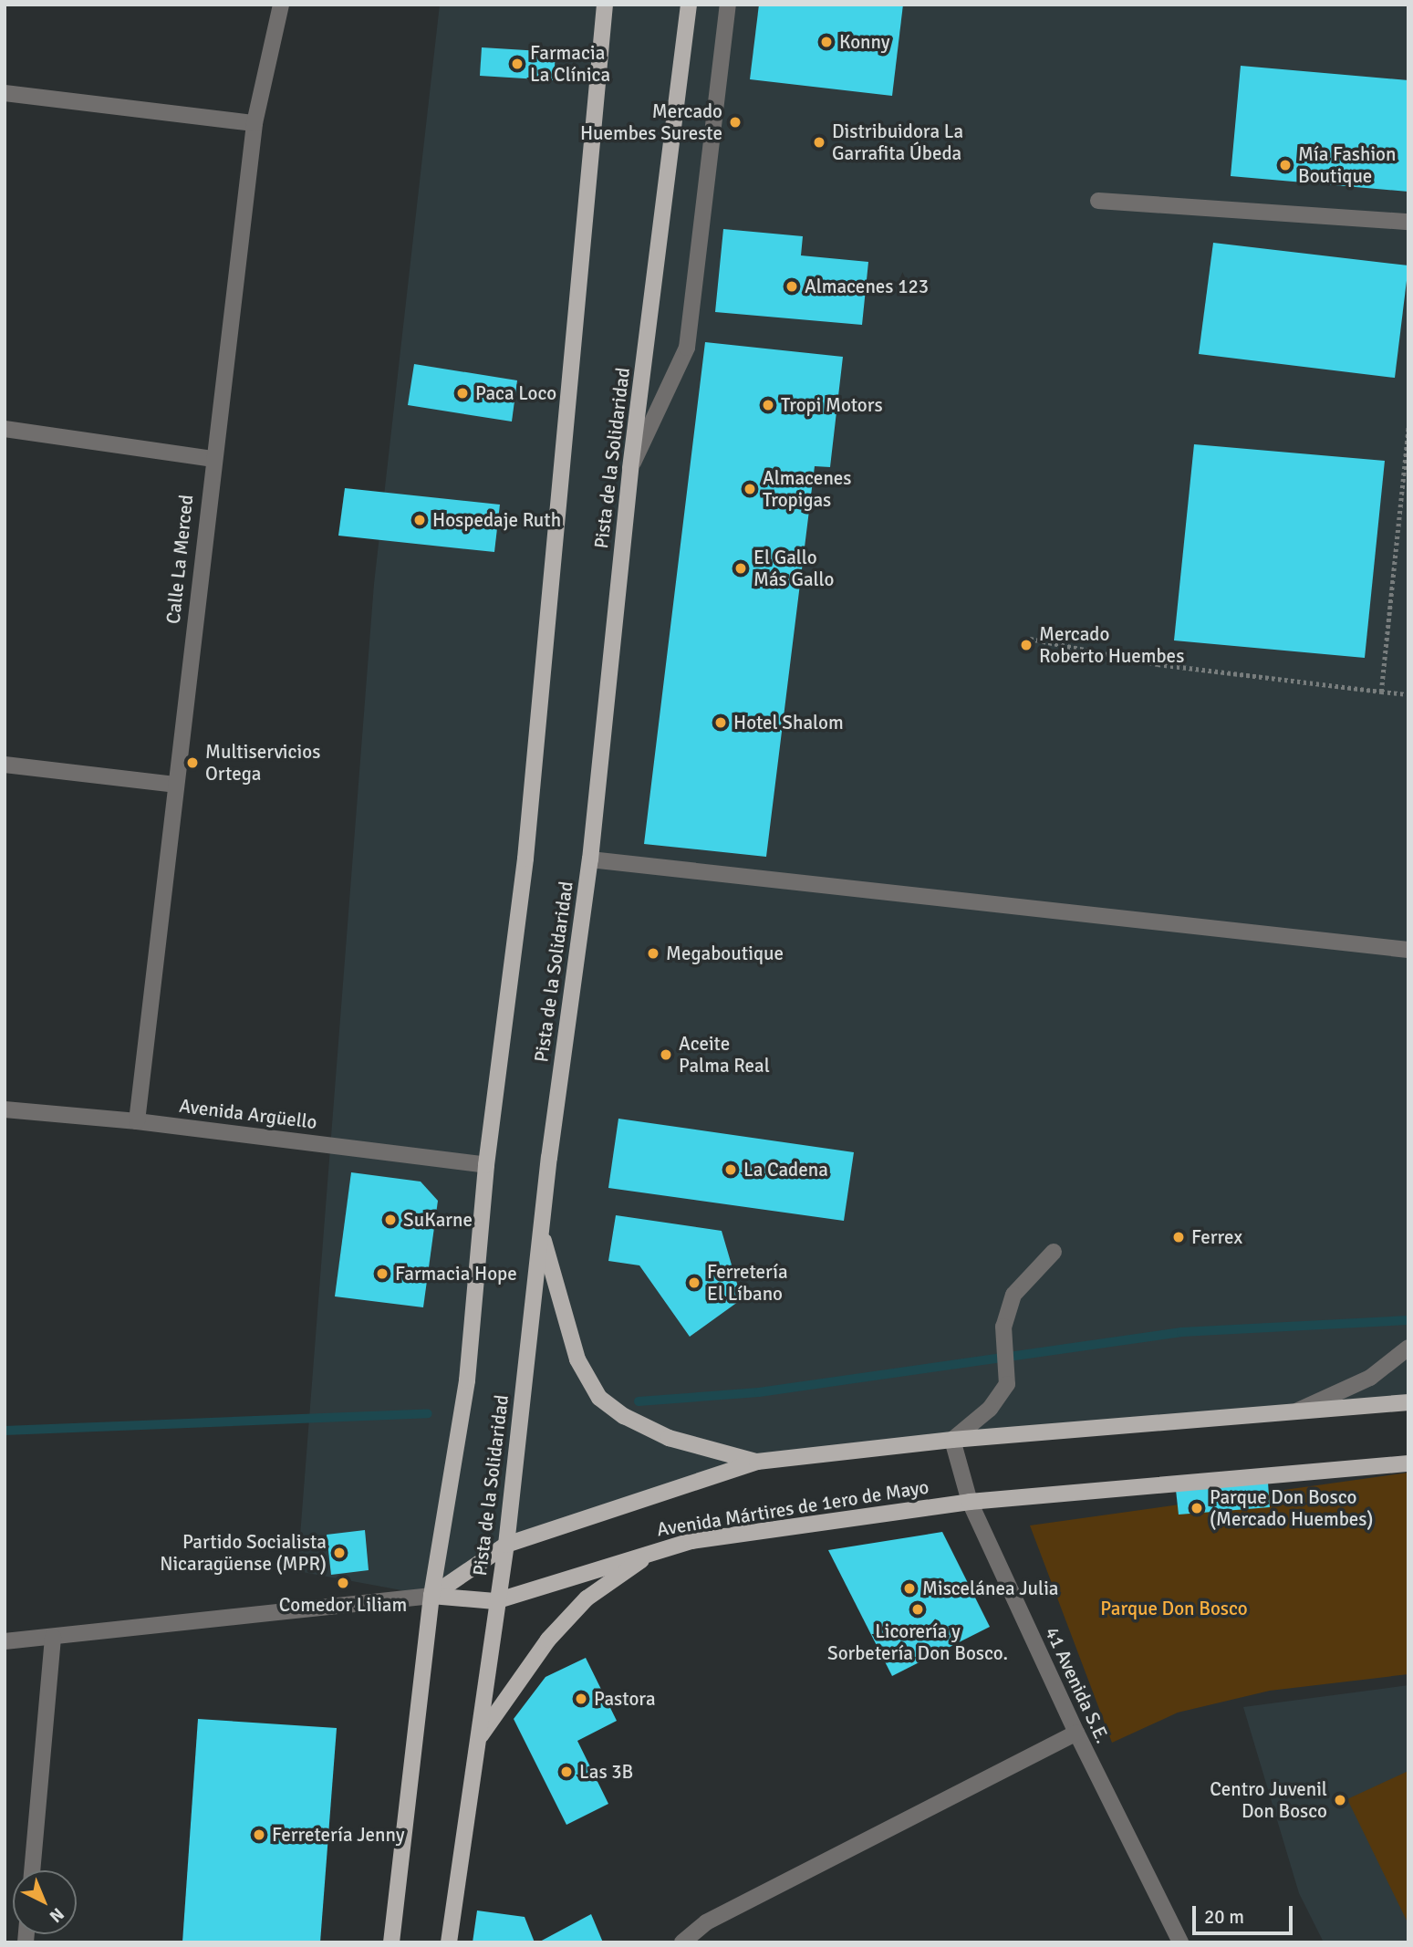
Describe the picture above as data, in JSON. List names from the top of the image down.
{
  "streets": {
    "main road": ["Pista de la Solidaridad", "Avenida Mártires de 1ero de Mayo"],
    "street": ["Calle La Merced", "Avenida Argüello", "41 Avenida S.E."]
  },
  "crossings": [
    ["Pista de la Solidaridad", "Avenida Argüello"],
    ["Pista de la Solidaridad", "Avenida Mártires de 1ero de Mayo"],
    ["Calle La Merced", "Avenida Argüello"],
    ["Avenida Mártires de 1ero de Mayo", "41 Avenida S.E."]
  ],
  "parks": ["Parque Don Bosco"],
  "places": [
    "Konny",
    "Farmacia La Clínica",
    "Mercado Huembes Sureste",
    "Distribuidora La Garrafita Úbeda",
    "Mía Fashion Boutique",
    "Almacenes 123",
    "Paca Loco",
    "Tropi Motors",
    "Almacenes Tropigas",
    "Hospedaje Ruth",
    "El Gallo Más Gallo",
    "Mercado Roberto Huembes",
    "Hotel Shalom",
    "Multiservicios Ortega",
    "Megaboutique",
    "Aceite Palma Real",
    "La Cadena",
    "SuKarne",
    "Ferrex",
    "Farmacia Hope",
    "Ferretería El Líbano",
    "Parque Don Bosco (Mercado Huembes)",
    "Partido Socialista Nicaragüense (MPR)",
    "Comedor Liliam",
    "Miscelánea Julia",
    "Licorería y Sorbetería Don Bosco.",
    "Pastora",
    "Las 3B",
    "Centro Juvenil Don Bosco",
    "Ferretería Jenny"
  ],
  "scale_bar": "20 m",
  "north": "bottom right"
}
